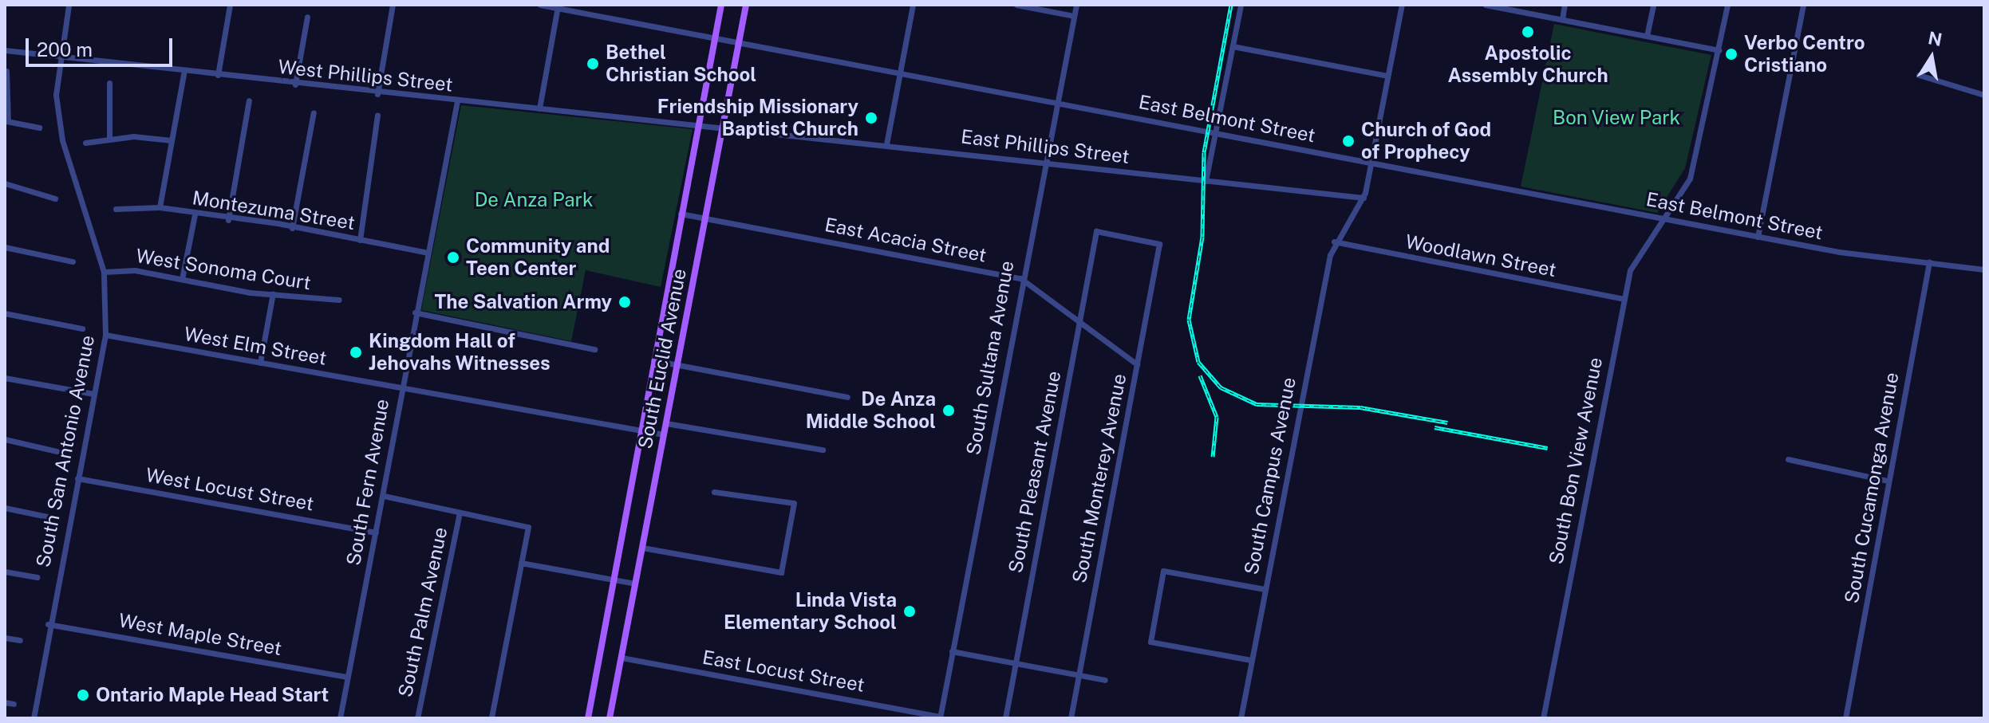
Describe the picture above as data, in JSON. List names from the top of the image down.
{
  "streets": {
    "main road": ["South Euclid Avenue"],
    "street": [
      "West Phillips Street",
      "East Belmont Street",
      "East Phillips Street",
      "Montezuma Street",
      "East Acacia Street",
      "Woodlawn Street",
      "West Sonoma Court",
      "West Elm Street",
      "South Sultana Avenue",
      "South San Antonio Avenue",
      "South Bon View Avenue",
      "South Pleasant Avenue",
      "South Campus Avenue",
      "South Monterey Avenue",
      "South Fern Avenue",
      "South Cucamonga Avenue",
      "West Locust Street",
      "South Palm Avenue",
      "West Maple Street",
      "East Locust Street"
    ]
  },
  "crossings": [
    ["West Phillips Street", "East Phillips Street"],
    ["West Phillips Street", "South Euclid Avenue"],
    ["West Phillips Street", "South San Antonio Avenue"],
    ["West Phillips Street", "South Fern Avenue"],
    ["East Belmont Street", "South Sultana Avenue"],
    ["East Belmont Street", "South Euclid Avenue"],
    ["East Belmont Street", "South Bon View Avenue"],
    ["East Belmont Street", "South Cucamonga Avenue"],
    ["East Phillips Street", "South Sultana Avenue"],
    ["East Phillips Street", "South Euclid Avenue"],
    ["Montezuma Street", "South Fern Avenue"],
    ["East Acacia Street", "South Sultana Avenue"],
    ["East Acacia Street", "South Euclid Avenue"],
    ["East Acacia Street", "South Pleasant Avenue"],
    ["East Acacia Street", "South Monterey Avenue"],
    ["Woodlawn Street", "South Bon View Avenue"],
    ["Woodlawn Street", "South Campus Avenue"],
    ["West Sonoma Court", "South San Antonio Avenue"],
    ["West Elm Street", "South Euclid Avenue"],
    ["West Elm Street", "South San Antonio Avenue"],
    ["West Elm Street", "South Fern Avenue"],
    ["South Sultana Avenue", "East Locust Street"],
    ["South Euclid Avenue", "East Locust Street"],
    ["South San Antonio Avenue", "West Locust Street"],
    ["South San Antonio Avenue", "West Maple Street"],
    ["South Pleasant Avenue", "South Monterey Avenue"],
    ["South Fern Avenue", "West Locust Street"],
    ["South Fern Avenue", "West Maple Street"]
  ],
  "parks": ["Bon View Park", "De Anza Park"],
  "places": [
    "Apostolic Assembly Church",
    "Verbo Centro Cristiano",
    "Bethel Christian School",
    "Friendship Missionary Baptist Church",
    "Church of God of Prophecy",
    "Community and Teen Center",
    "The Salvation Army",
    "Kingdom Hall of Jehovahs Witnesses",
    "De Anza Middle School",
    "Linda Vista Elementary School",
    "Ontario Maple Head Start"
  ],
  "scale_bar": "200 m",
  "north": "top"
}
